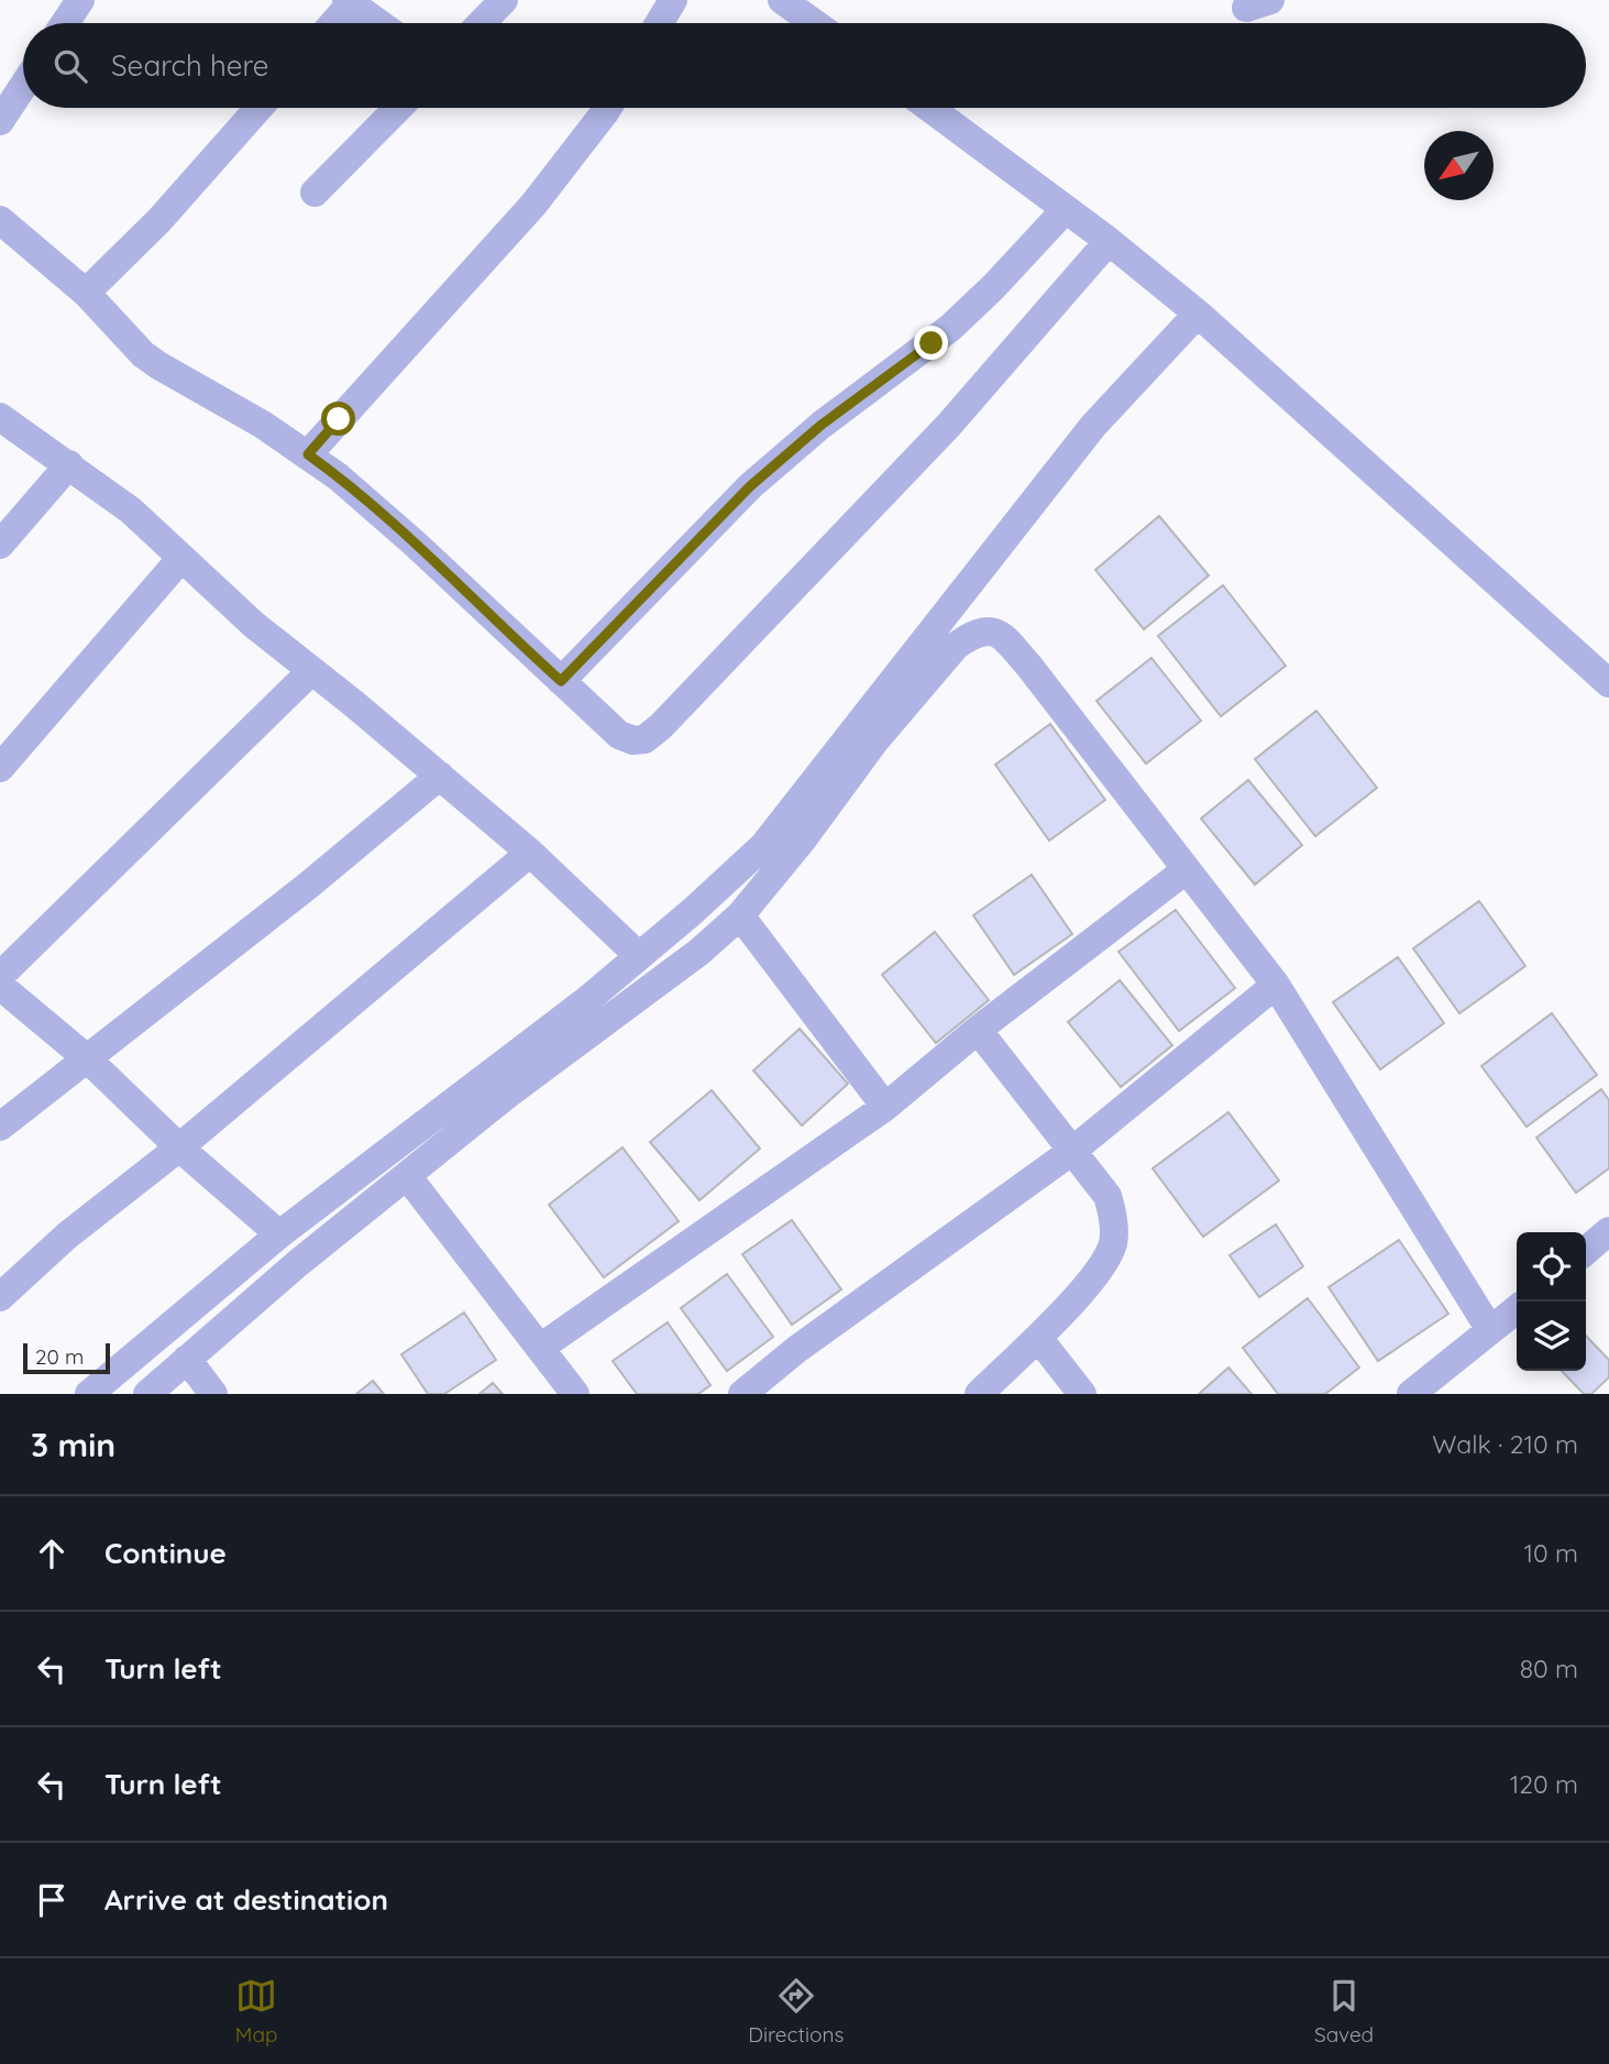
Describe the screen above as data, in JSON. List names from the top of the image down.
{
  "scale_bar": "20 m",
  "north": "bottom left",
  "page": {
    "search": "Search here",
    "scale": "20 m",
    "heading": ["3 min", "Walk · 210 m"],
    "list": [
      ["Continue", "10 m"],
      ["Turn left", "80 m"],
      ["Turn left", "120 m"],
      "Arrive at destination"
    ],
    "nav": ["Map", "Directions", "Saved"]
  }
}
